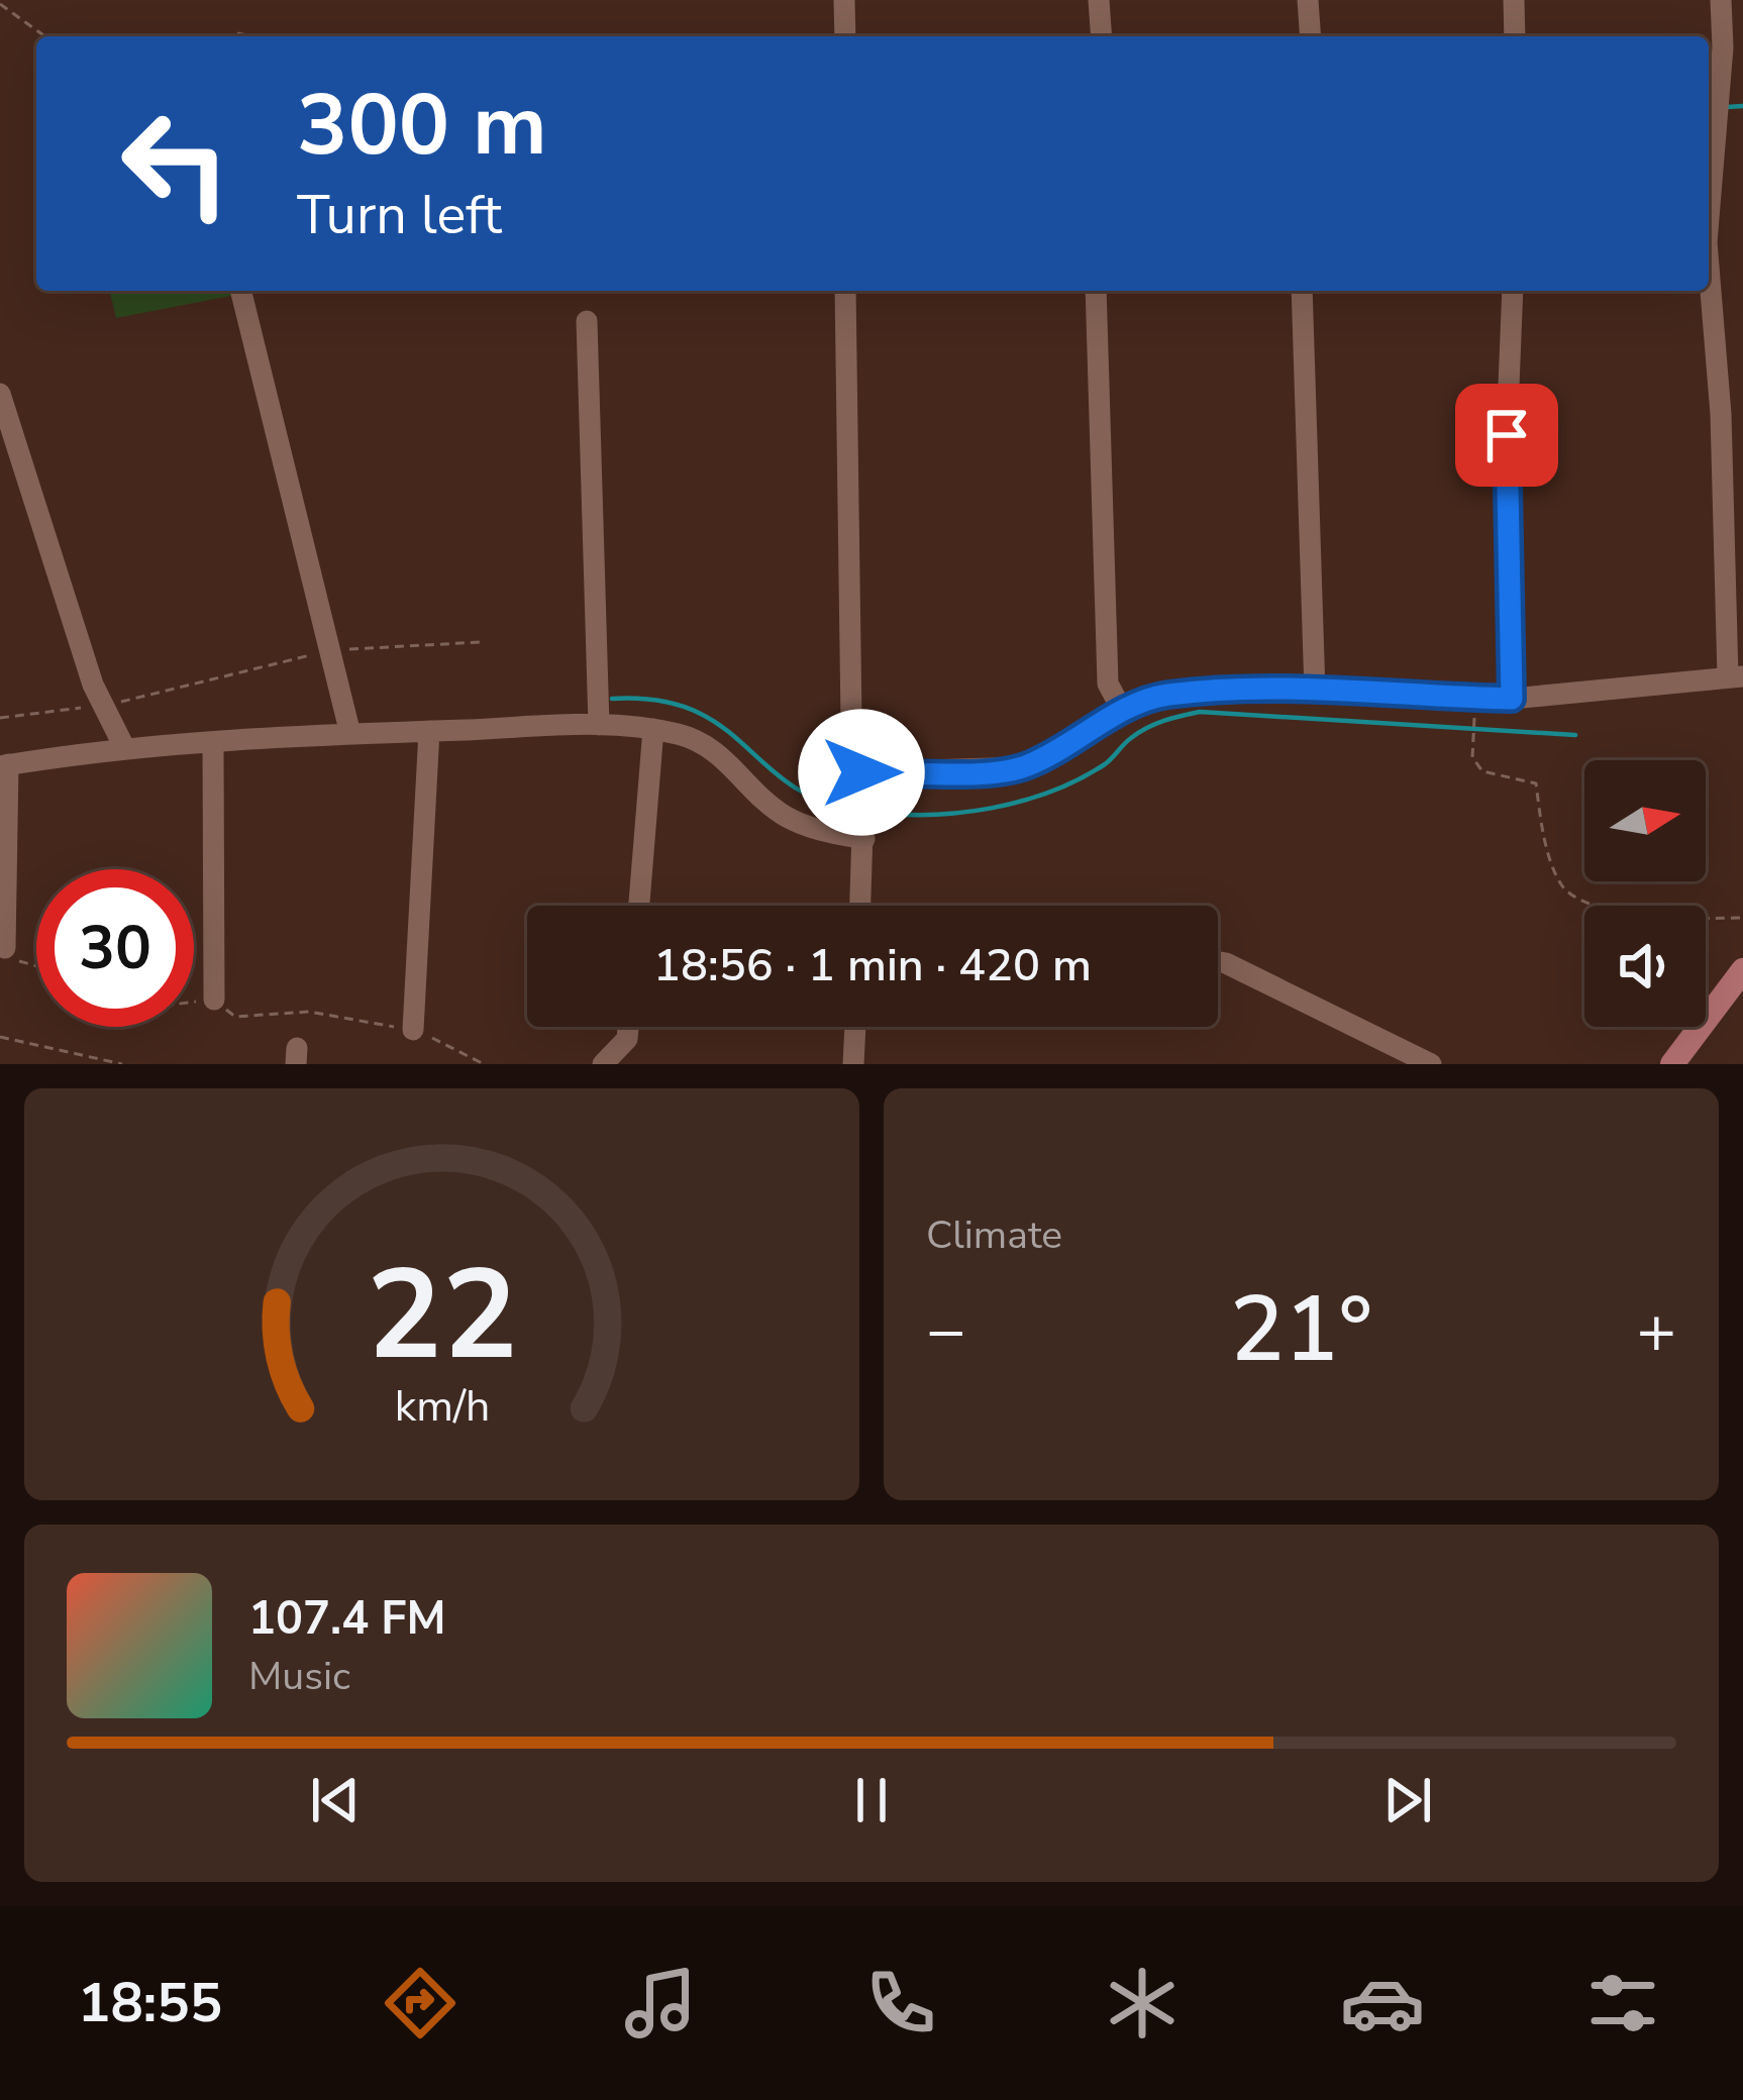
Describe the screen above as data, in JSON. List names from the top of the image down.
{
  "north": "right",
  "page": {
    "turn": ["300 m", "Turn left"],
    "limit": "30",
    "trip": "18:56 · 1 min · 420 m",
    "tile": "Climate",
    "heat": ["−", "21°", "+"],
    "song": ["107.4 FM", "Music"],
    "tabs": "18:55",
    "gauge": ["22", "km/h"]
  }
}
